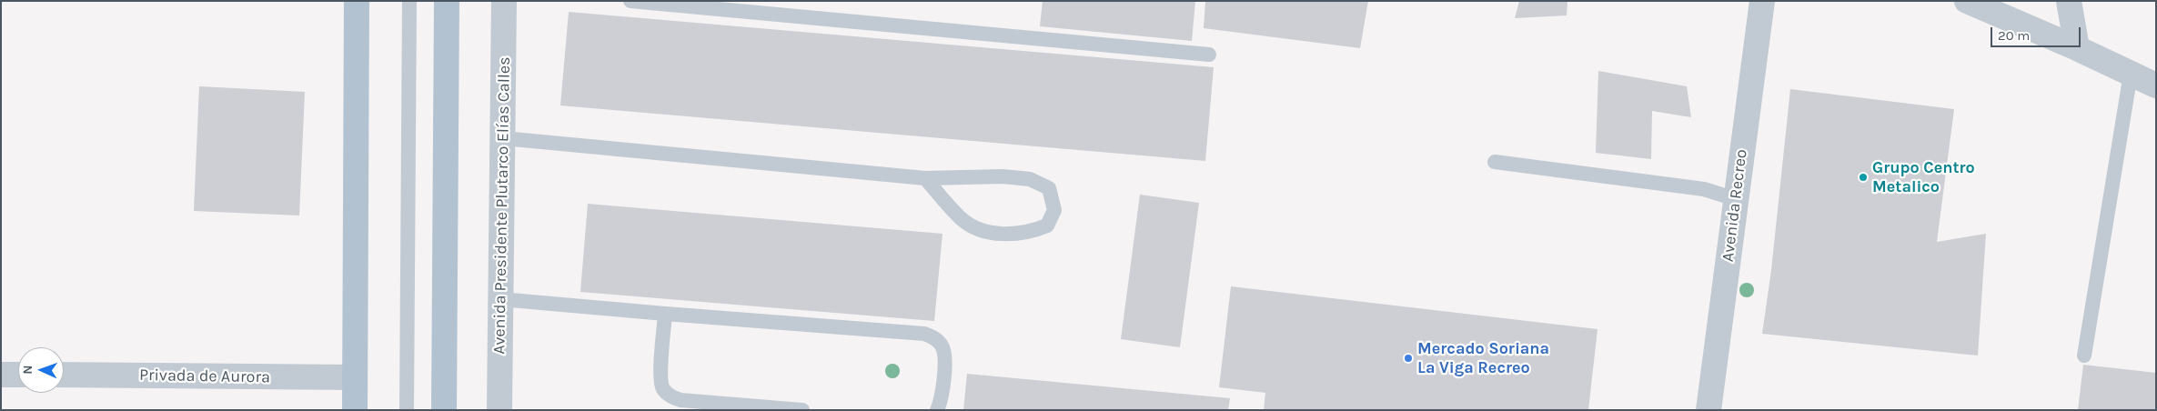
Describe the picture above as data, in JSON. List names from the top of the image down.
{
  "streets": {
    "street": ["Avenida Presidente Plutarco Elías Calles", "Avenida Recreo", "Privada de Aurora"]
  },
  "places": ["Grupo Centro Metalico", "Mercado Soriana La Viga Recreo"],
  "scale_bar": "20 m",
  "north": "left"
}
